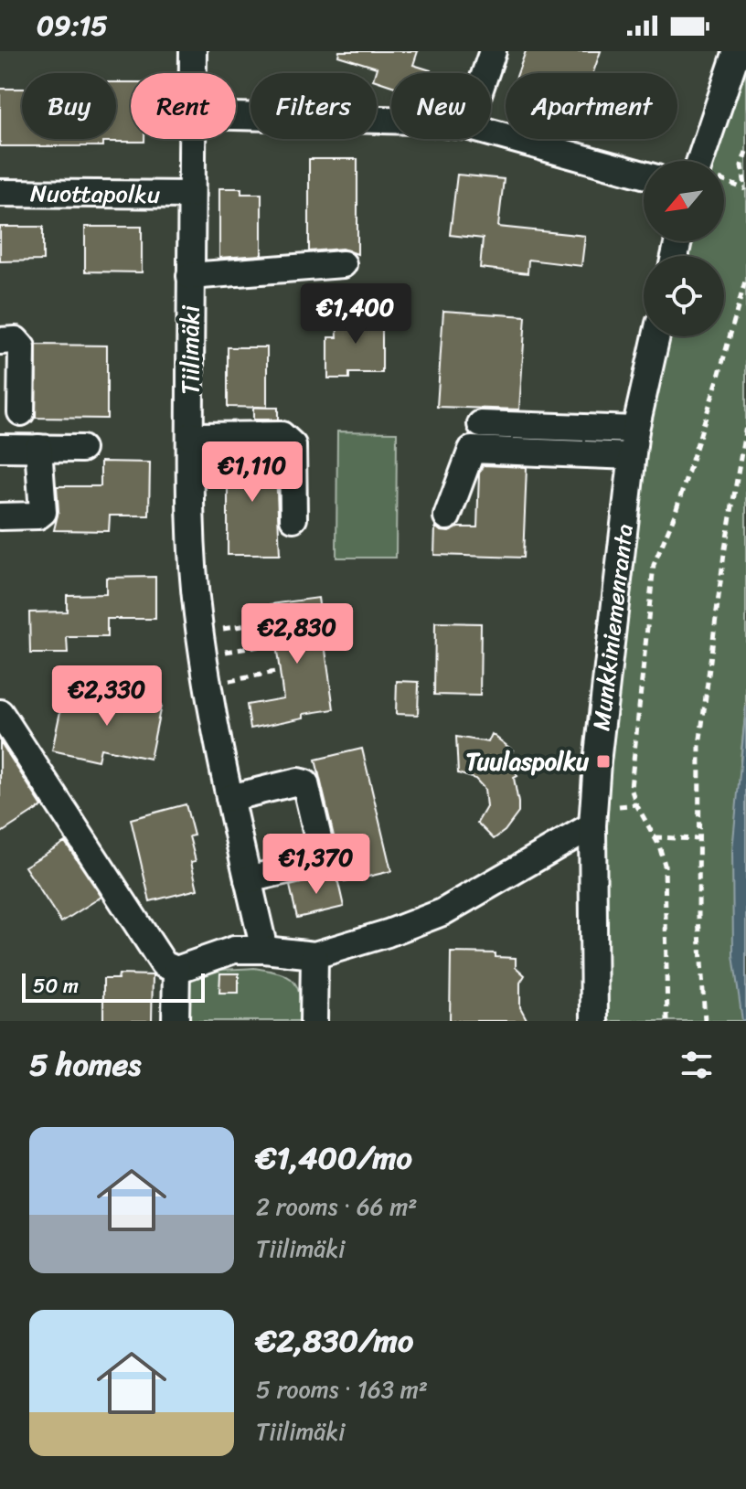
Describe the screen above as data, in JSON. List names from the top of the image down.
{
  "streets": {
    "street": ["Nuottapolku", "Tiilimäki", "Munkkiniemenranta"]
  },
  "crossings": [
    ["Nuottapolku", "Tiilimäki"]
  ],
  "places": {
    "transit": ["Tuulaspolku"]
  },
  "scale_bar": "50 m",
  "north": "bottom left",
  "page": {
    "status": "09:15",
    "chip": [
      "Buy",
      "Rent",
      "Filters",
      "New",
      "Apartment"
    ],
    "price": [
      "€1,400",
      "€1,110",
      "€2,830",
      "€2,330",
      "€1,370"
    ],
    "scale": "50 m",
    "heading": "5 homes",
    "list": [
      {
        "name": "€1,400/mo",
        "note": "2 rooms · 66 m² · Tiilimäki"
      },
      {
        "name": "€2,830/mo",
        "note": "5 rooms · 163 m² · Tiilimäki"
      }
    ]
  }
}
